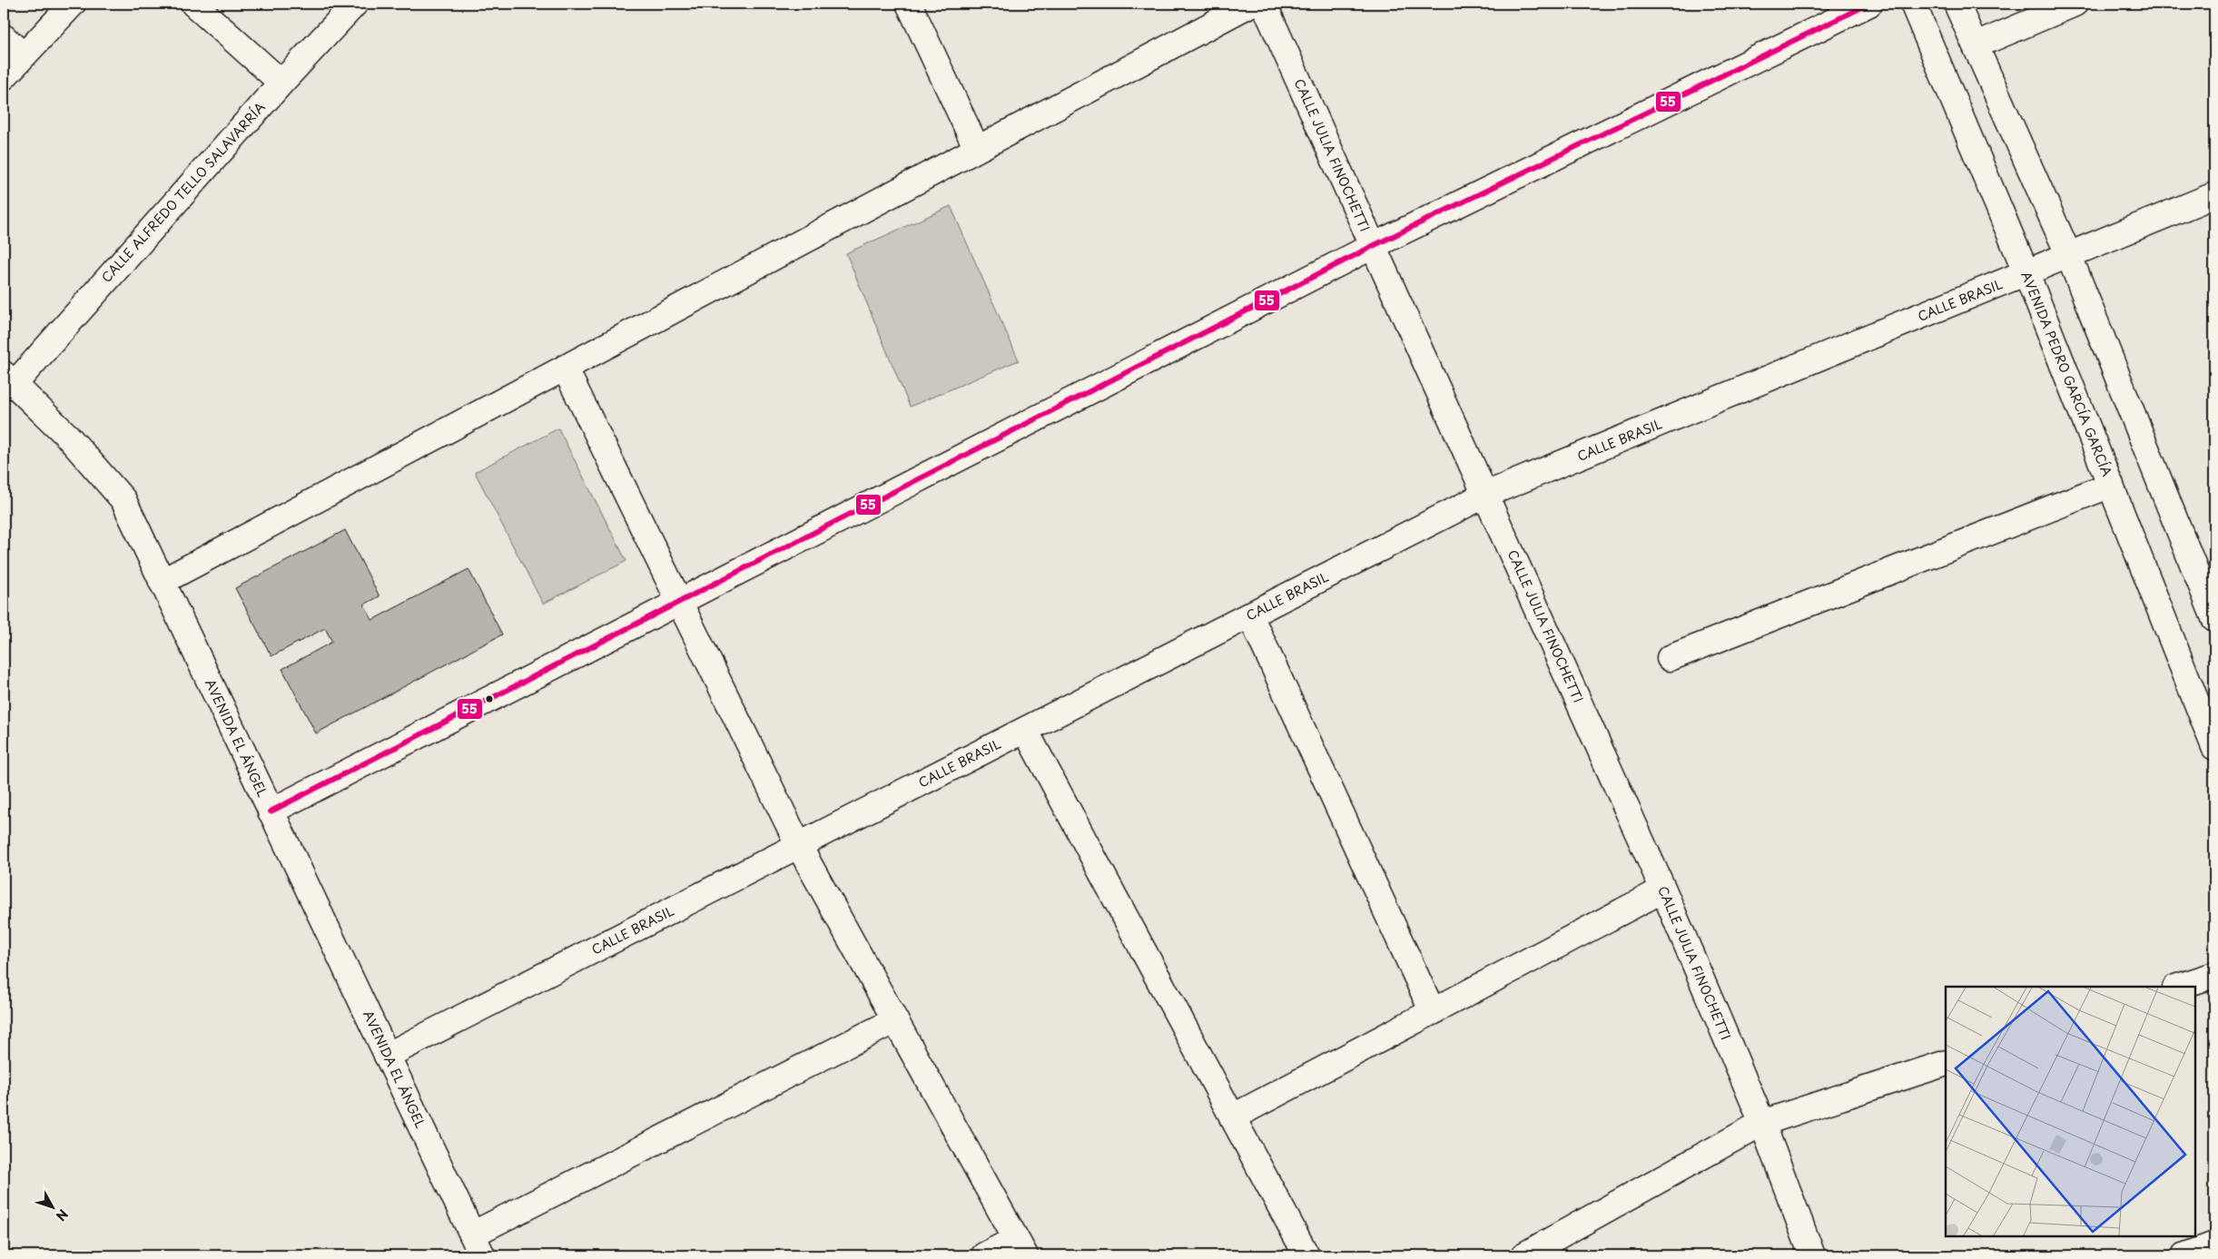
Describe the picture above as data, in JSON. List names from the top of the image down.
{
  "streets": {
    "street": [
      "CALLE JULIA FINOCHETTI",
      "CALLE ALFREDO TELLO SALAVARRÍA",
      "CALLE BRASIL",
      "AVENIDA PEDRO GARCÍA GARCÍA",
      "AVENIDA EL ÁNGEL"
    ]
  },
  "crossings": [
    ["CALLE JULIA FINOCHETTI", "CALLE BRASIL"],
    ["CALLE ALFREDO TELLO SALAVARRÍA", "AVENIDA EL ÁNGEL"],
    ["CALLE BRASIL", "AVENIDA PEDRO GARCÍA GARCÍA"],
    ["CALLE BRASIL", "AVENIDA EL ÁNGEL"]
  ],
  "lines": ["transit line 55"],
  "north": "bottom right"
}
